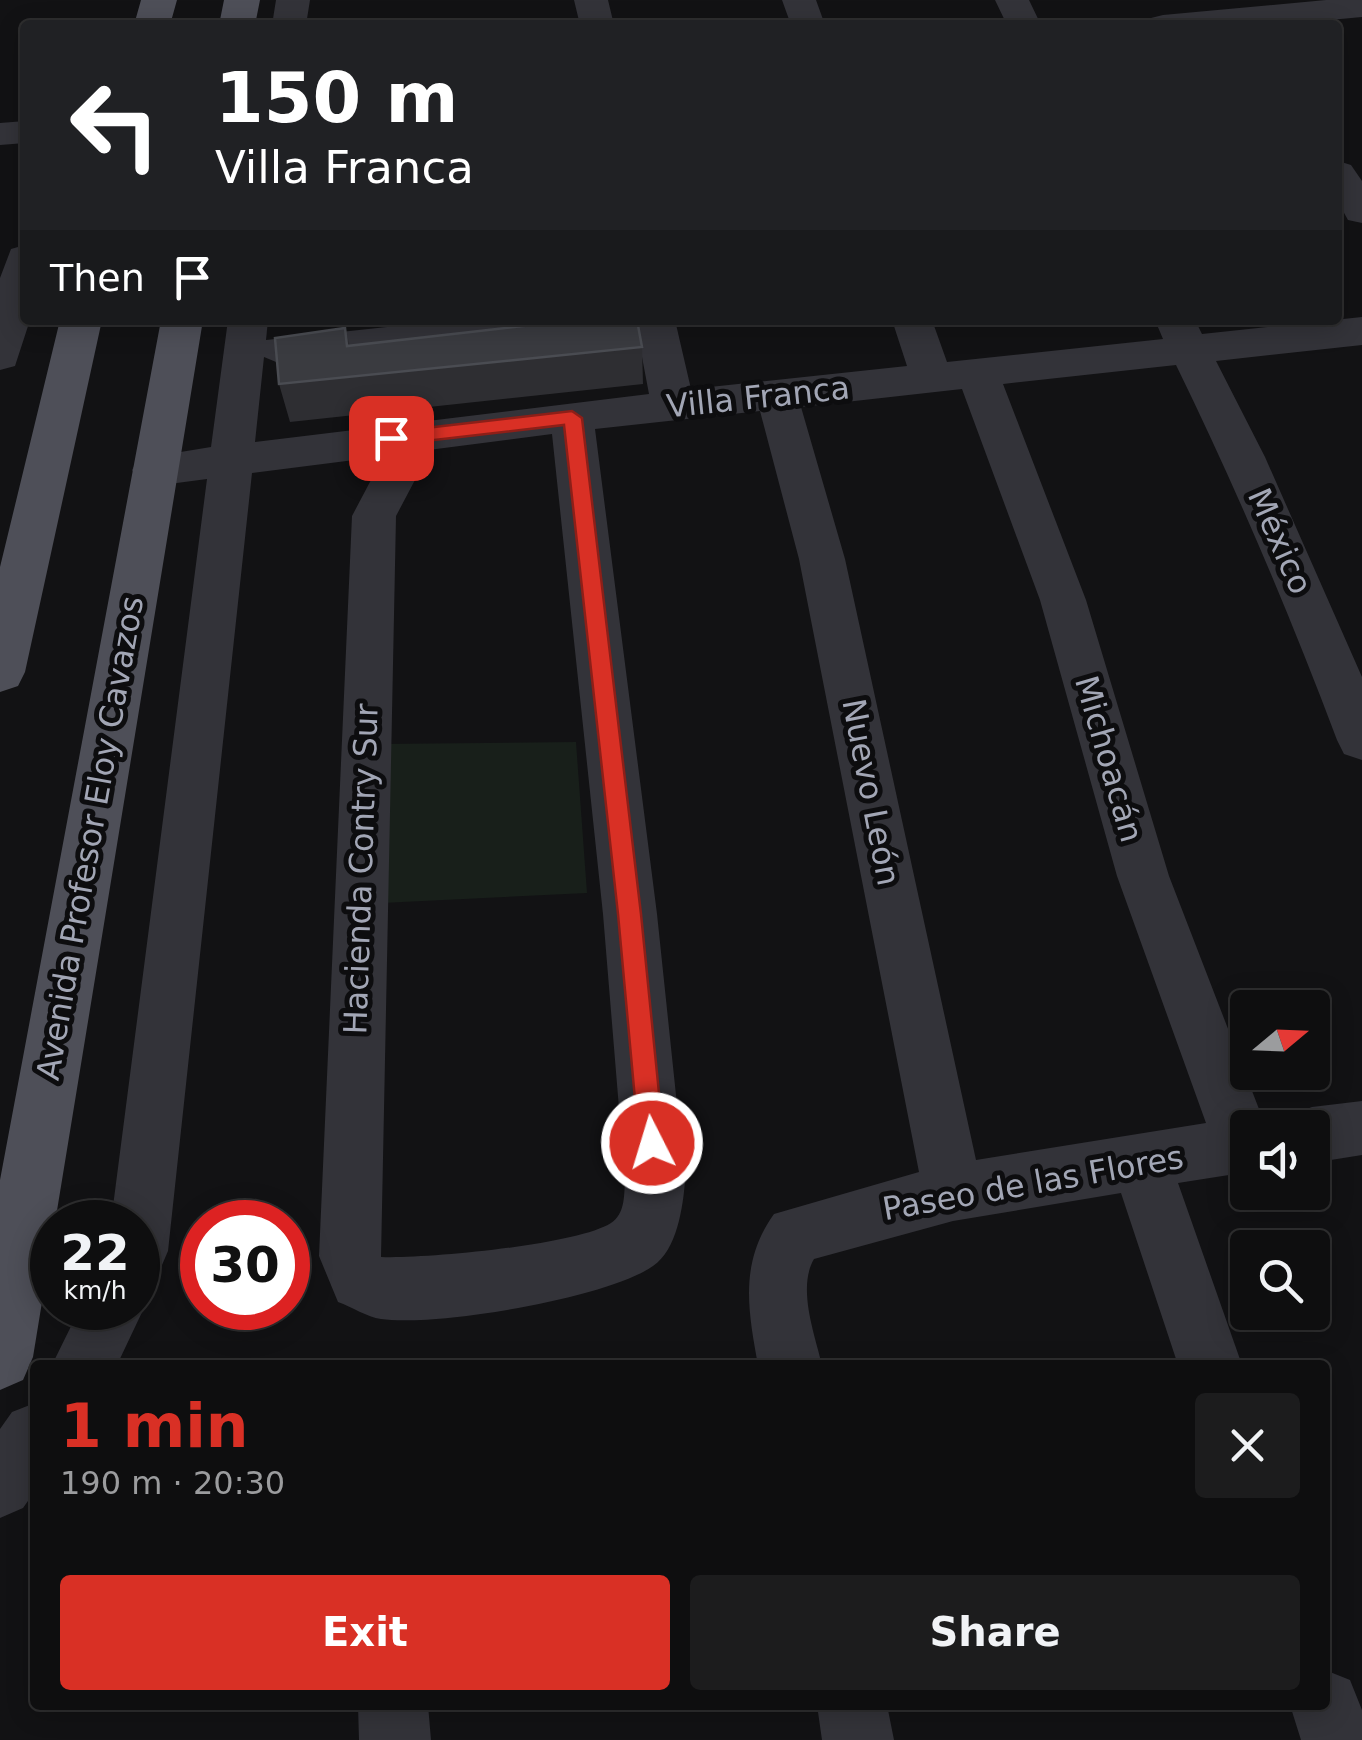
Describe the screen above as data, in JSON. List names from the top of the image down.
{
  "streets": {
    "main road": ["Avenida Profesor Eloy Cavazos"],
    "street": [
      "Villa Franca",
      "México",
      "Michoacán",
      "Nuevo León",
      "Hacienda Contry Sur",
      "Paseo de las Flores"
    ]
  },
  "crossings": [
    ["Villa Franca", "México"],
    ["Villa Franca", "Michoacán"],
    ["Villa Franca", "Nuevo León"],
    ["Villa Franca", "Avenida Profesor Eloy Cavazos"],
    ["Villa Franca", "Hacienda Contry Sur"],
    ["Nuevo León", "Paseo de las Flores"]
  ],
  "north": "right",
  "page": {
    "turn": ["150 m", "Villa Franca"],
    "then": "Then",
    "speed": "22 km/h",
    "limit": "30",
    "heading": ["1 min", "190 m · 20:30"],
    "buttons": ["Exit", "Share"]
  }
}
